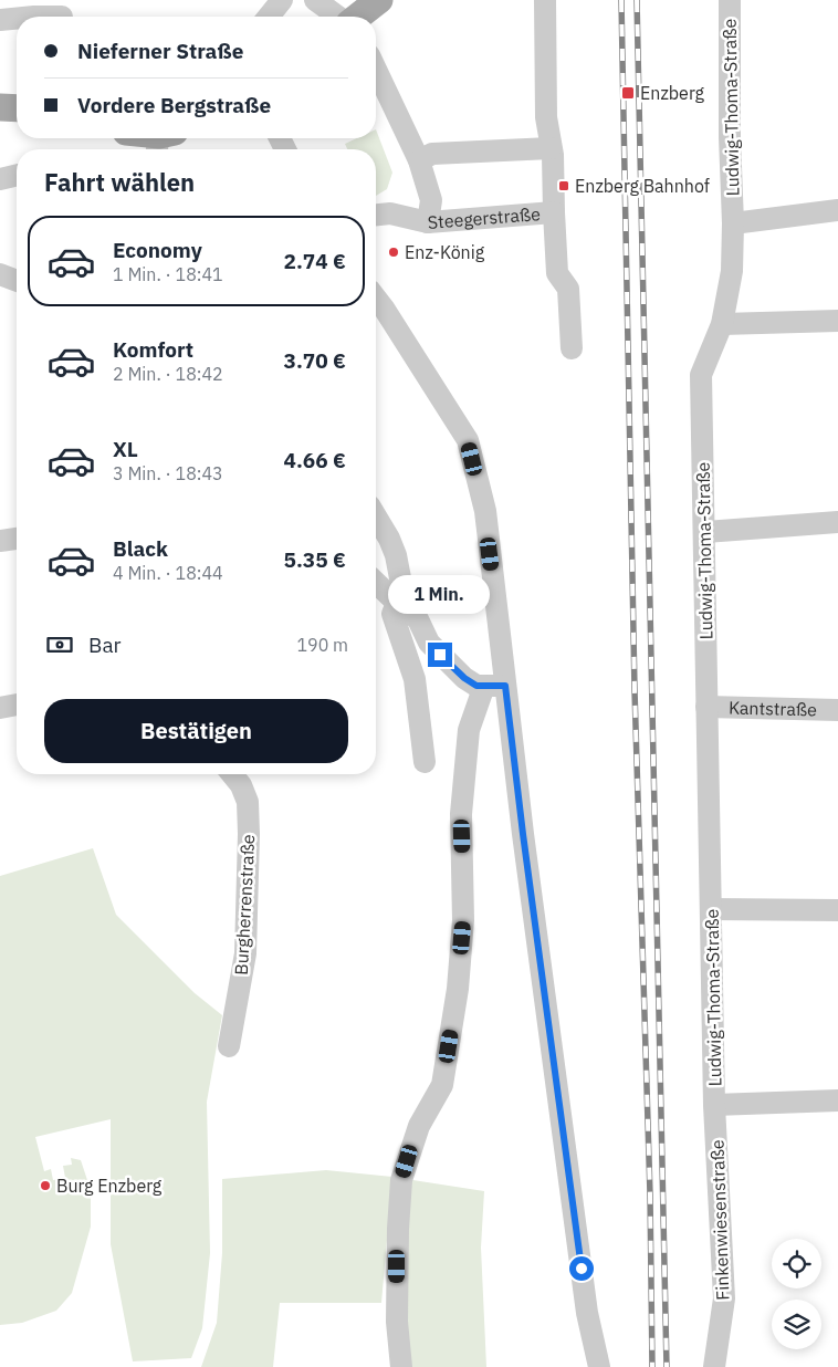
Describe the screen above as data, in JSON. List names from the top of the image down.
{
  "streets": {
    "street": [
      "Ludwig-Thoma-Straße",
      "Steegerstraße",
      "Kantstraße",
      "Burgherrenstraße",
      "Finkenwiesenstraße"
    ]
  },
  "crossings": [
    ["Ludwig-Thoma-Straße", "Kantstraße"],
    ["Ludwig-Thoma-Straße", "Finkenwiesenstraße"]
  ],
  "places": {
    "transit": ["Enzberg", "Enzberg Bahnhof"],
    "other": ["Enz-König", "Burg Enzberg"]
  },
  "page": {
    "banner": ["Nieferner Straße", "Vordere Bergstraße"],
    "heading": "Fahrt wählen",
    "list": [
      {
        "name": "Economy",
        "note": "1 Min. · 18:41",
        "value": "2.74 €"
      },
      {
        "name": "Komfort",
        "note": "2 Min. · 18:42",
        "value": "3.70 €"
      },
      {
        "name": "XL",
        "note": "3 Min. · 18:43",
        "value": "4.66 €"
      },
      {
        "name": "Black",
        "note": "4 Min. · 18:44",
        "value": "5.35 €"
      }
    ],
    "bubble": "1 Min.",
    "pay": ["Bar", "190 m"],
    "buttons": "Bestätigen"
  }
}
